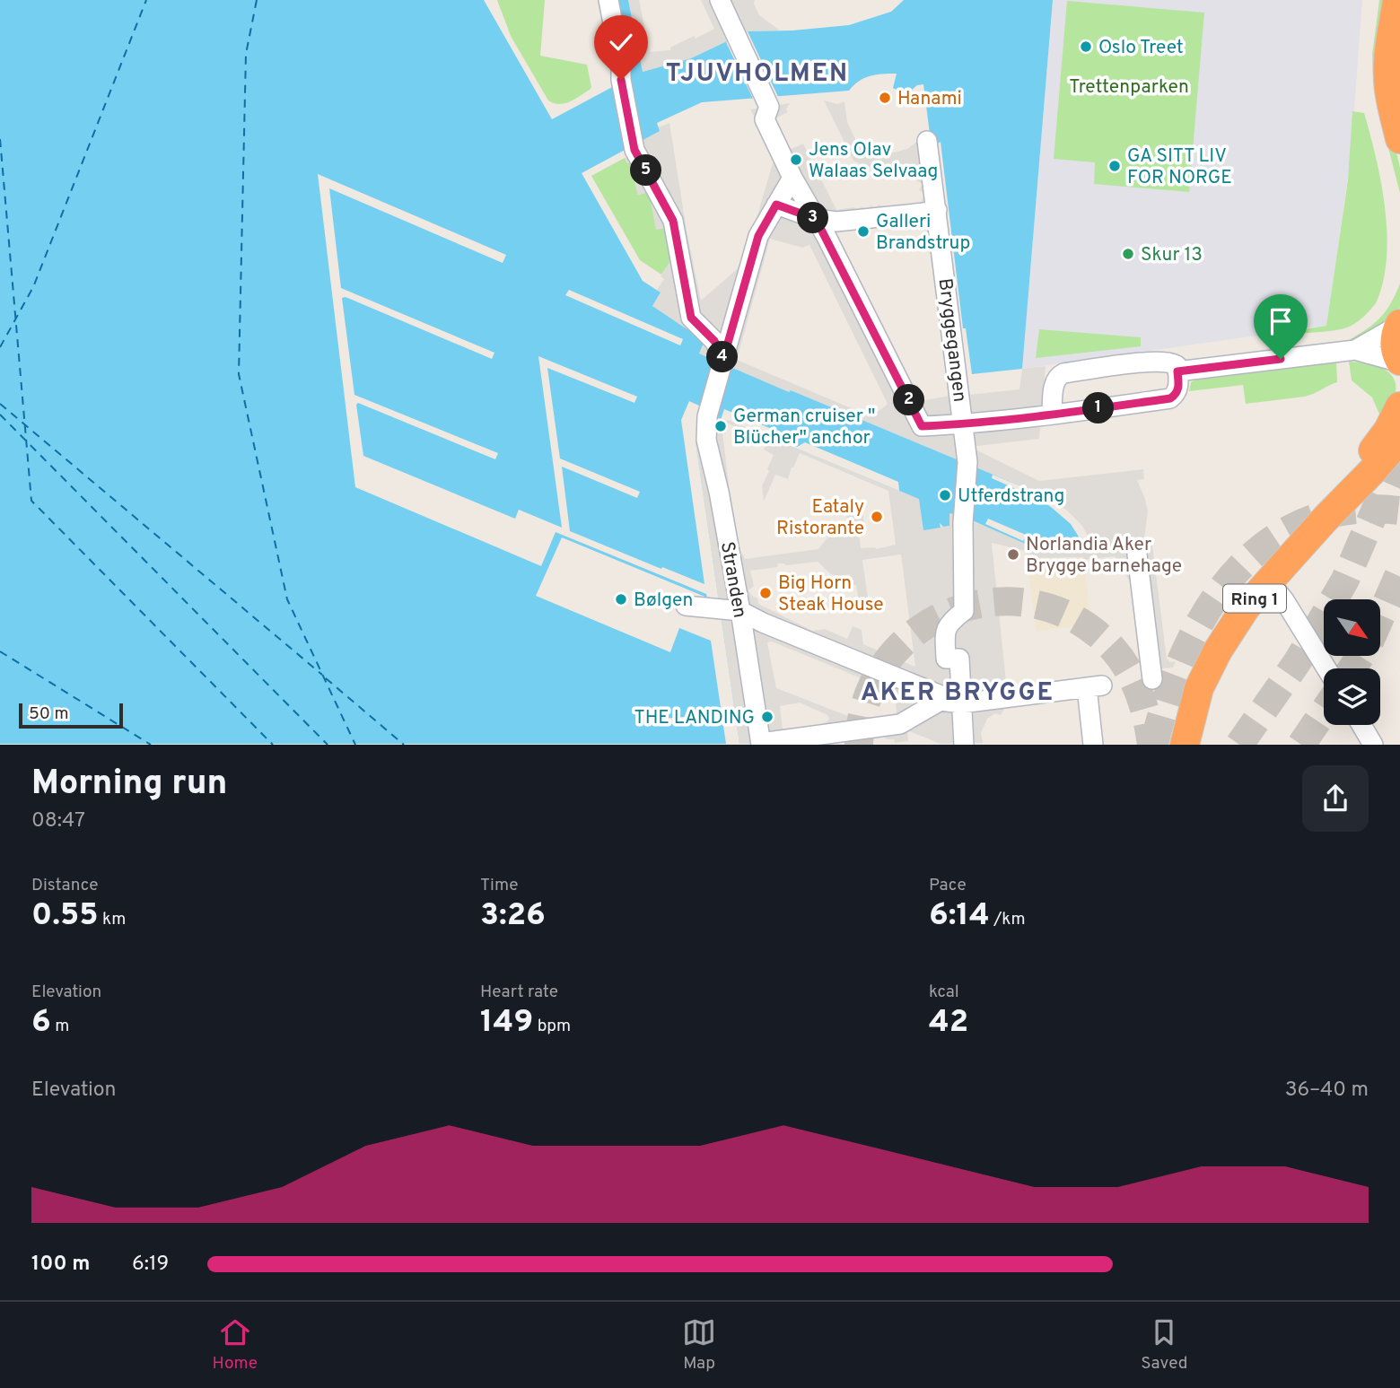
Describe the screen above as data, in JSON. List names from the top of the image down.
{
  "streets": {
    "highway": ["Ring 1"],
    "street": ["Bryggegangen", "Stranden"]
  },
  "districts": ["TJUVHOLMEN", "AKER BRYGGE"],
  "parks": ["Trettenparken"],
  "places": [
    "Oslo Treet",
    "Hanami",
    "Jens Olav Walaas Selvaag",
    "GA SITT LIV FOR NORGE",
    "Galleri Brandstrup",
    "Skur 13",
    "German cruiser \" Blücher\" anchor",
    "Utferdstrang",
    "Eataly Ristorante",
    "Norlandia Aker Brygge barnehage",
    "Big Horn Steak House",
    "Bølgen",
    "THE LANDING"
  ],
  "scale_bar": "50 m",
  "north": "bottom right",
  "page": {
    "pins": [
      "5",
      "3",
      "4",
      "2",
      "1"
    ],
    "scale": "50 m",
    "heading": ["Morning run", "08:47"],
    "stats": [
      ["Distance", "0.55 km"],
      ["Time", "3:26"],
      ["Pace", "6:14 /km"],
      ["Elevation", "6 m"],
      ["Heart rate", "149 bpm"],
      ["kcal", "42"]
    ],
    "chart": ["Elevation", "36–40 m"],
    "list": [
      {
        "name": "100 m",
        "note": "6:19"
      }
    ],
    "tabs": ["Home", "Map", "Saved"]
  }
}
